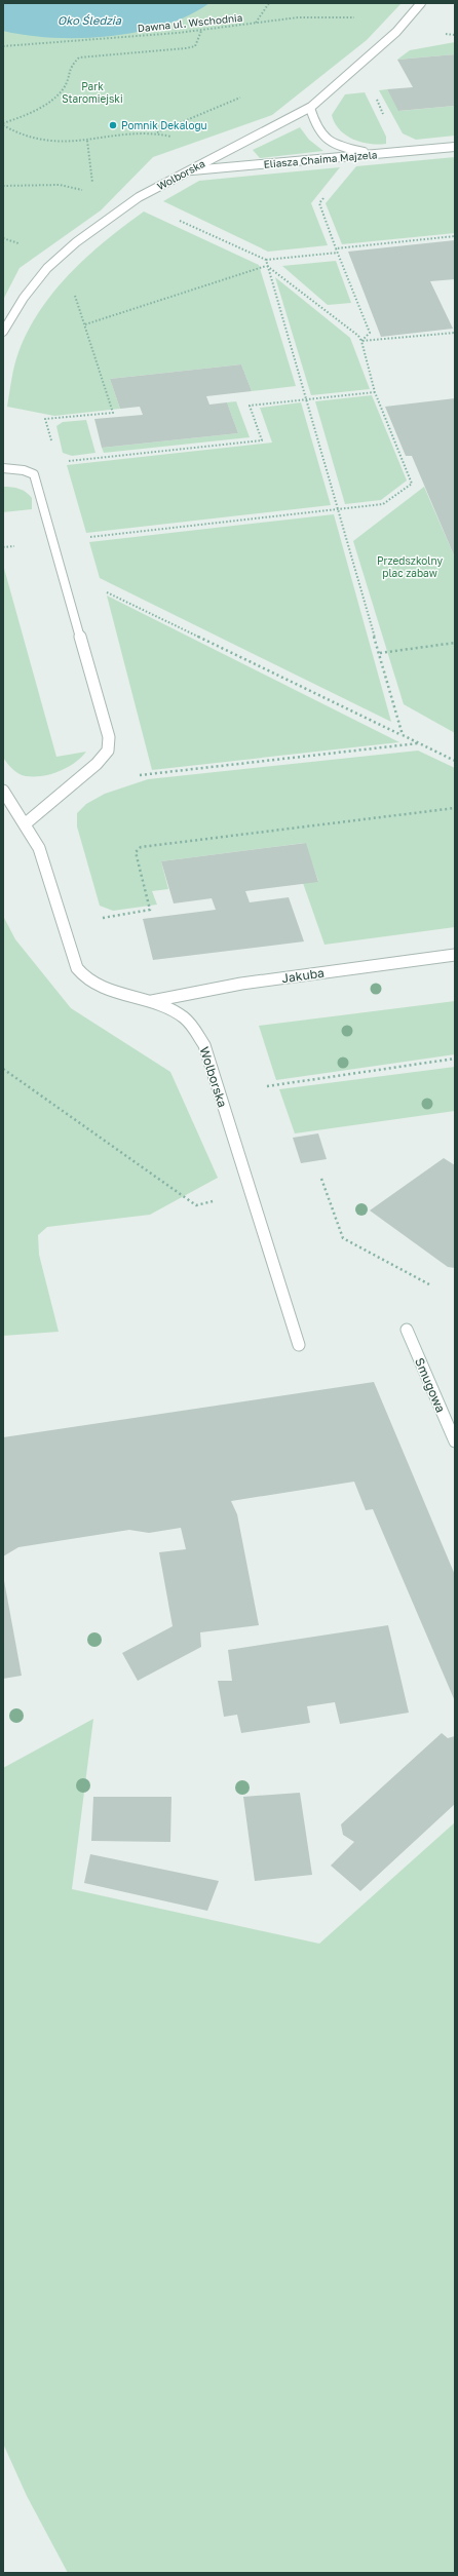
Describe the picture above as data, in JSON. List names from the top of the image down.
{
  "streets": {
    "street": [
      "Eliasza Chaima Majzela",
      "Wolborska",
      "Jakuba",
      "Smugowa"
    ],
    "path": ["Dawna ul. Wschodnia"]
  },
  "crossings": [
    ["Eliasza Chaima Majzela", "Wolborska"],
    ["Wolborska", "Jakuba"]
  ],
  "water": ["Oko Śledzia"],
  "parks": ["Park Staromiejski", "Przedszkolny plac zabaw"],
  "places": ["Pomnik Dekalogu"]
}
